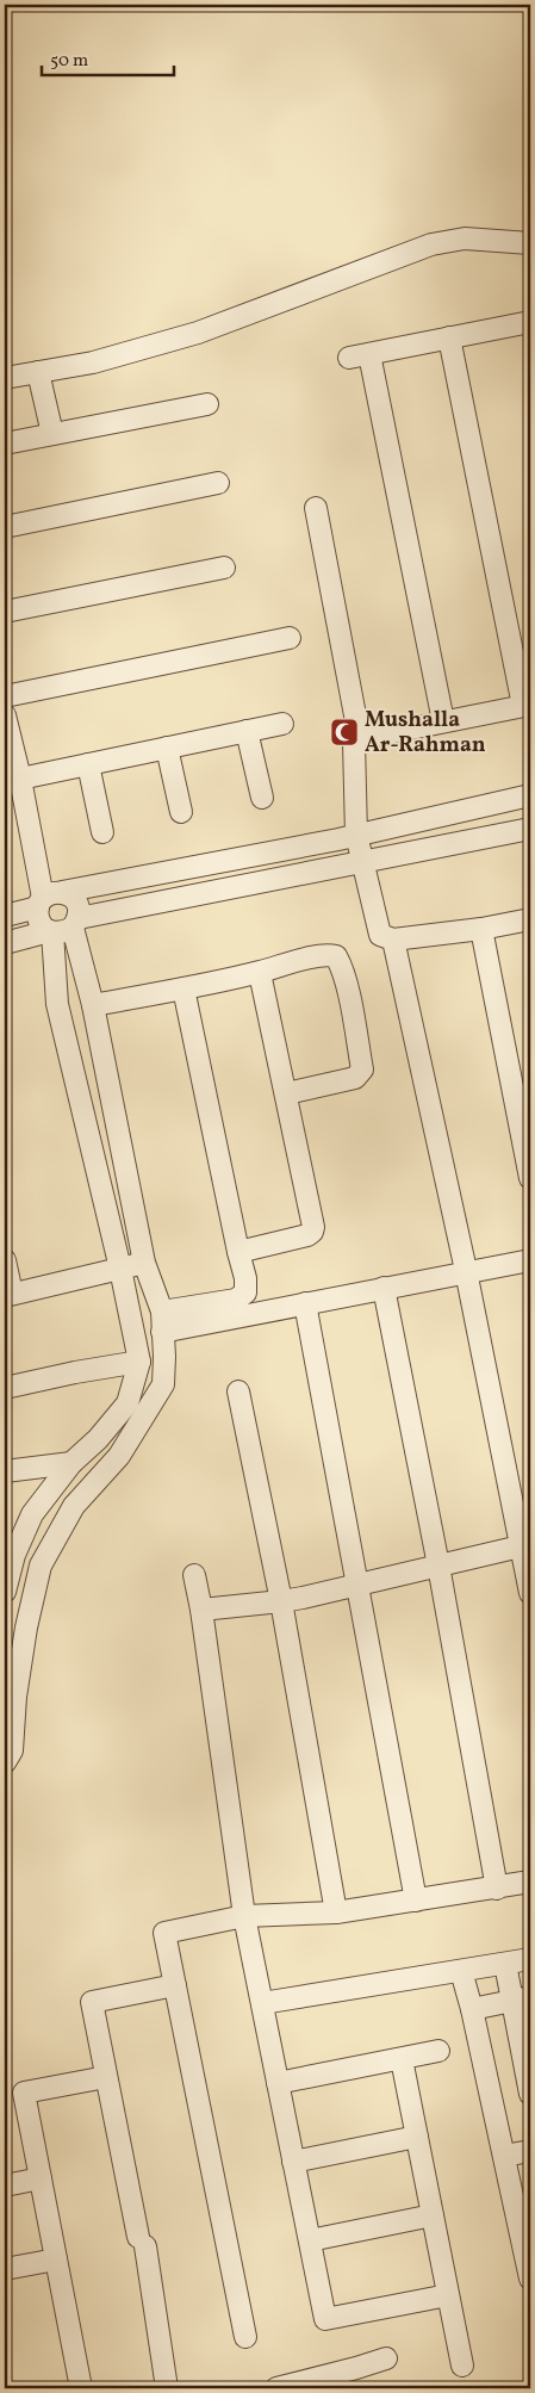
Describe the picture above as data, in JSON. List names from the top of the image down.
{
  "places": {
    "mosque": ["Mushalla Ar-Rahman"]
  },
  "scale_bar": "50 m"
}
